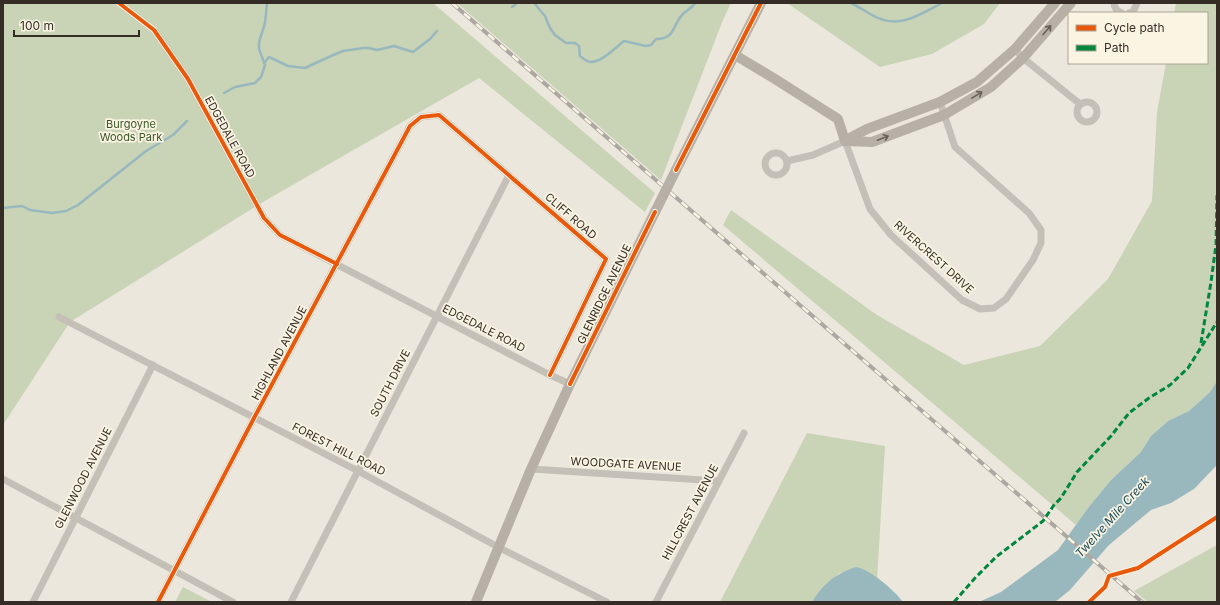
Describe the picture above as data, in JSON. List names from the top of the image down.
{
  "streets": {
    "street": [
      "EDGEDALE ROAD",
      "CLIFF ROAD",
      "RIVERCREST DRIVE",
      "GLENRIDGE AVENUE",
      "HIGHLAND AVENUE",
      "SOUTH DRIVE",
      "FOREST HILL ROAD",
      "WOODGATE AVENUE",
      "GLENWOOD AVENUE",
      "HILLCREST AVENUE"
    ]
  },
  "crossings": [
    ["EDGEDALE ROAD", "CLIFF ROAD"],
    ["EDGEDALE ROAD", "GLENRIDGE AVENUE"],
    ["EDGEDALE ROAD", "HIGHLAND AVENUE"],
    ["EDGEDALE ROAD", "SOUTH DRIVE"],
    ["CLIFF ROAD", "HIGHLAND AVENUE"],
    ["CLIFF ROAD", "SOUTH DRIVE"],
    ["GLENRIDGE AVENUE", "FOREST HILL ROAD"],
    ["GLENRIDGE AVENUE", "WOODGATE AVENUE"],
    ["HIGHLAND AVENUE", "FOREST HILL ROAD"],
    ["SOUTH DRIVE", "FOREST HILL ROAD"],
    ["FOREST HILL ROAD", "GLENWOOD AVENUE"],
    ["WOODGATE AVENUE", "HILLCREST AVENUE"]
  ],
  "water": ["Twelve Mile Creek"],
  "parks": ["Burgoyne Woods Park"],
  "legend": ["Cycle path", "Path"],
  "scale_bar": "100 m"
}
